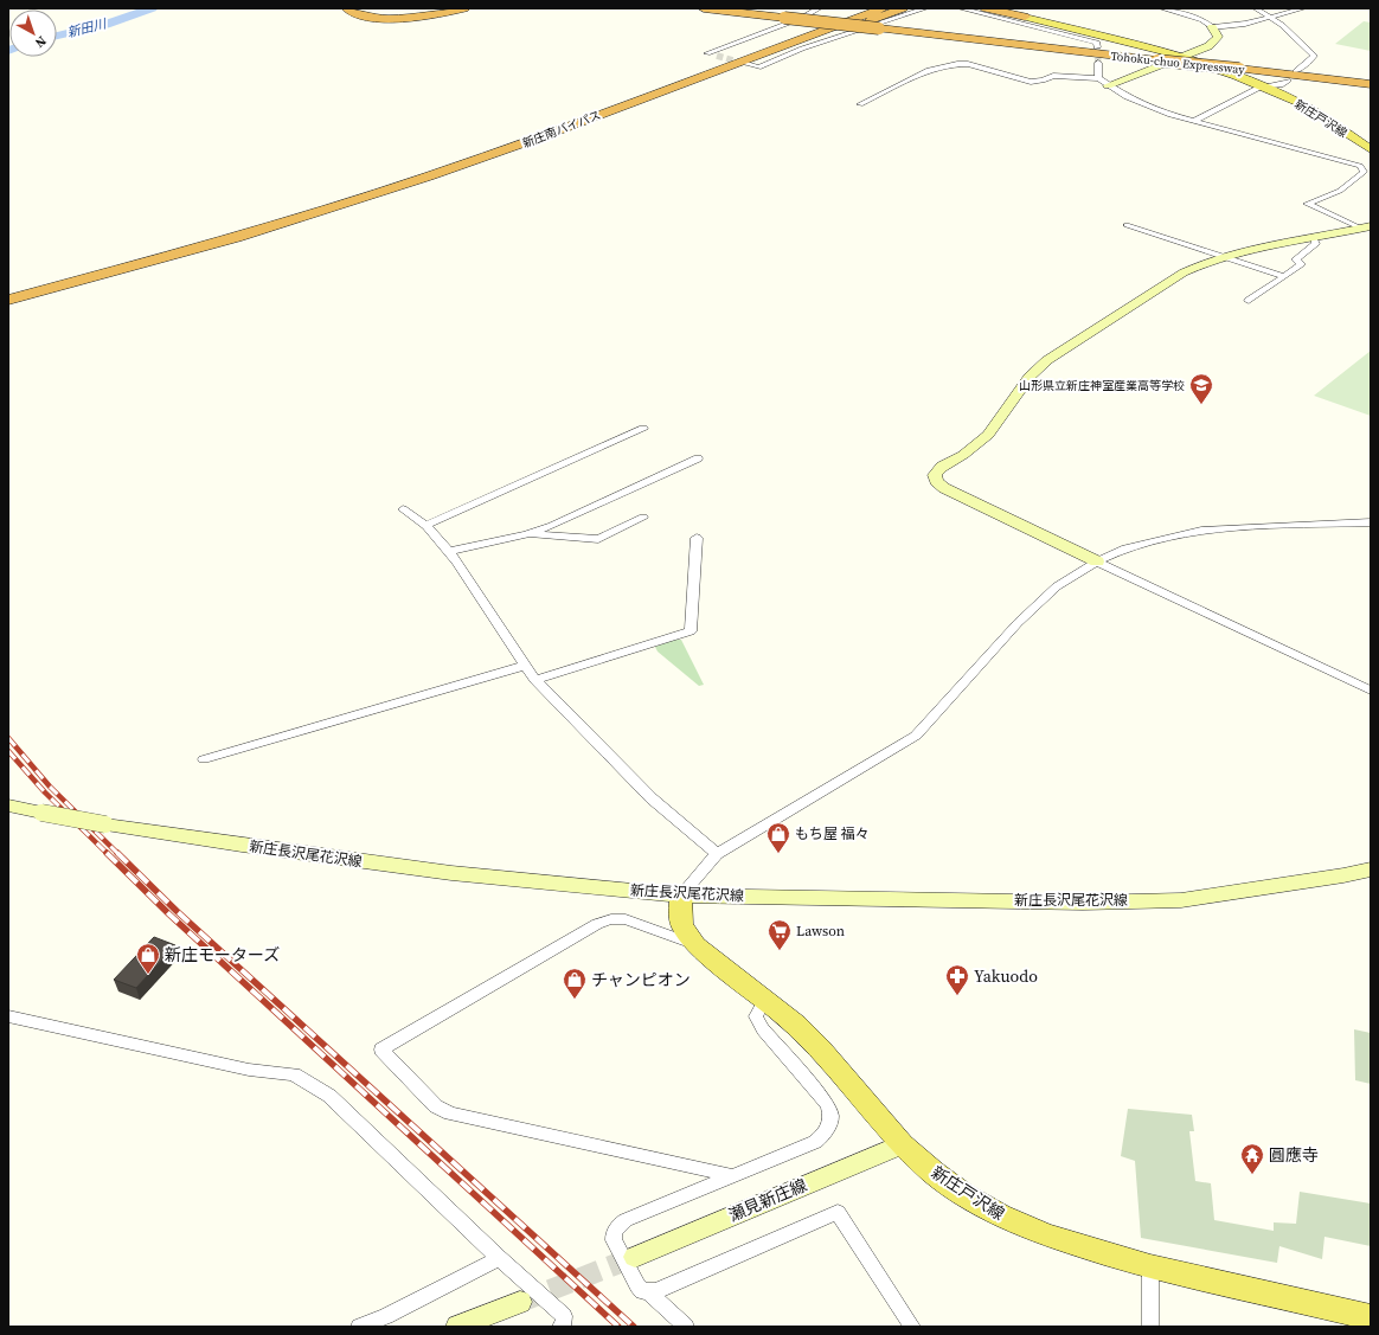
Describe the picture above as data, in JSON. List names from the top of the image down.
{
  "streets": {
    "highway": ["Tohoku-chuo Expressway", "新庄南バイパス"],
    "main road": ["新庄戸沢線"],
    "street": ["新庄長沢尾花沢線", "瀬見新庄線"]
  },
  "crossings": [
    ["新庄戸沢線", "新庄長沢尾花沢線"],
    ["新庄戸沢線", "瀬見新庄線"]
  ],
  "water": ["新田川"],
  "places": {
    "school or university": ["山形県立新庄神室産業高等学校"],
    "shop": ["もち屋 福々", "新庄モーターズ", "チャンピオン"],
    "supermarket": ["Lawson"],
    "pharmacy": ["Yakuodo"],
    "temple": ["圓應寺"]
  },
  "north": "bottom right"
}
